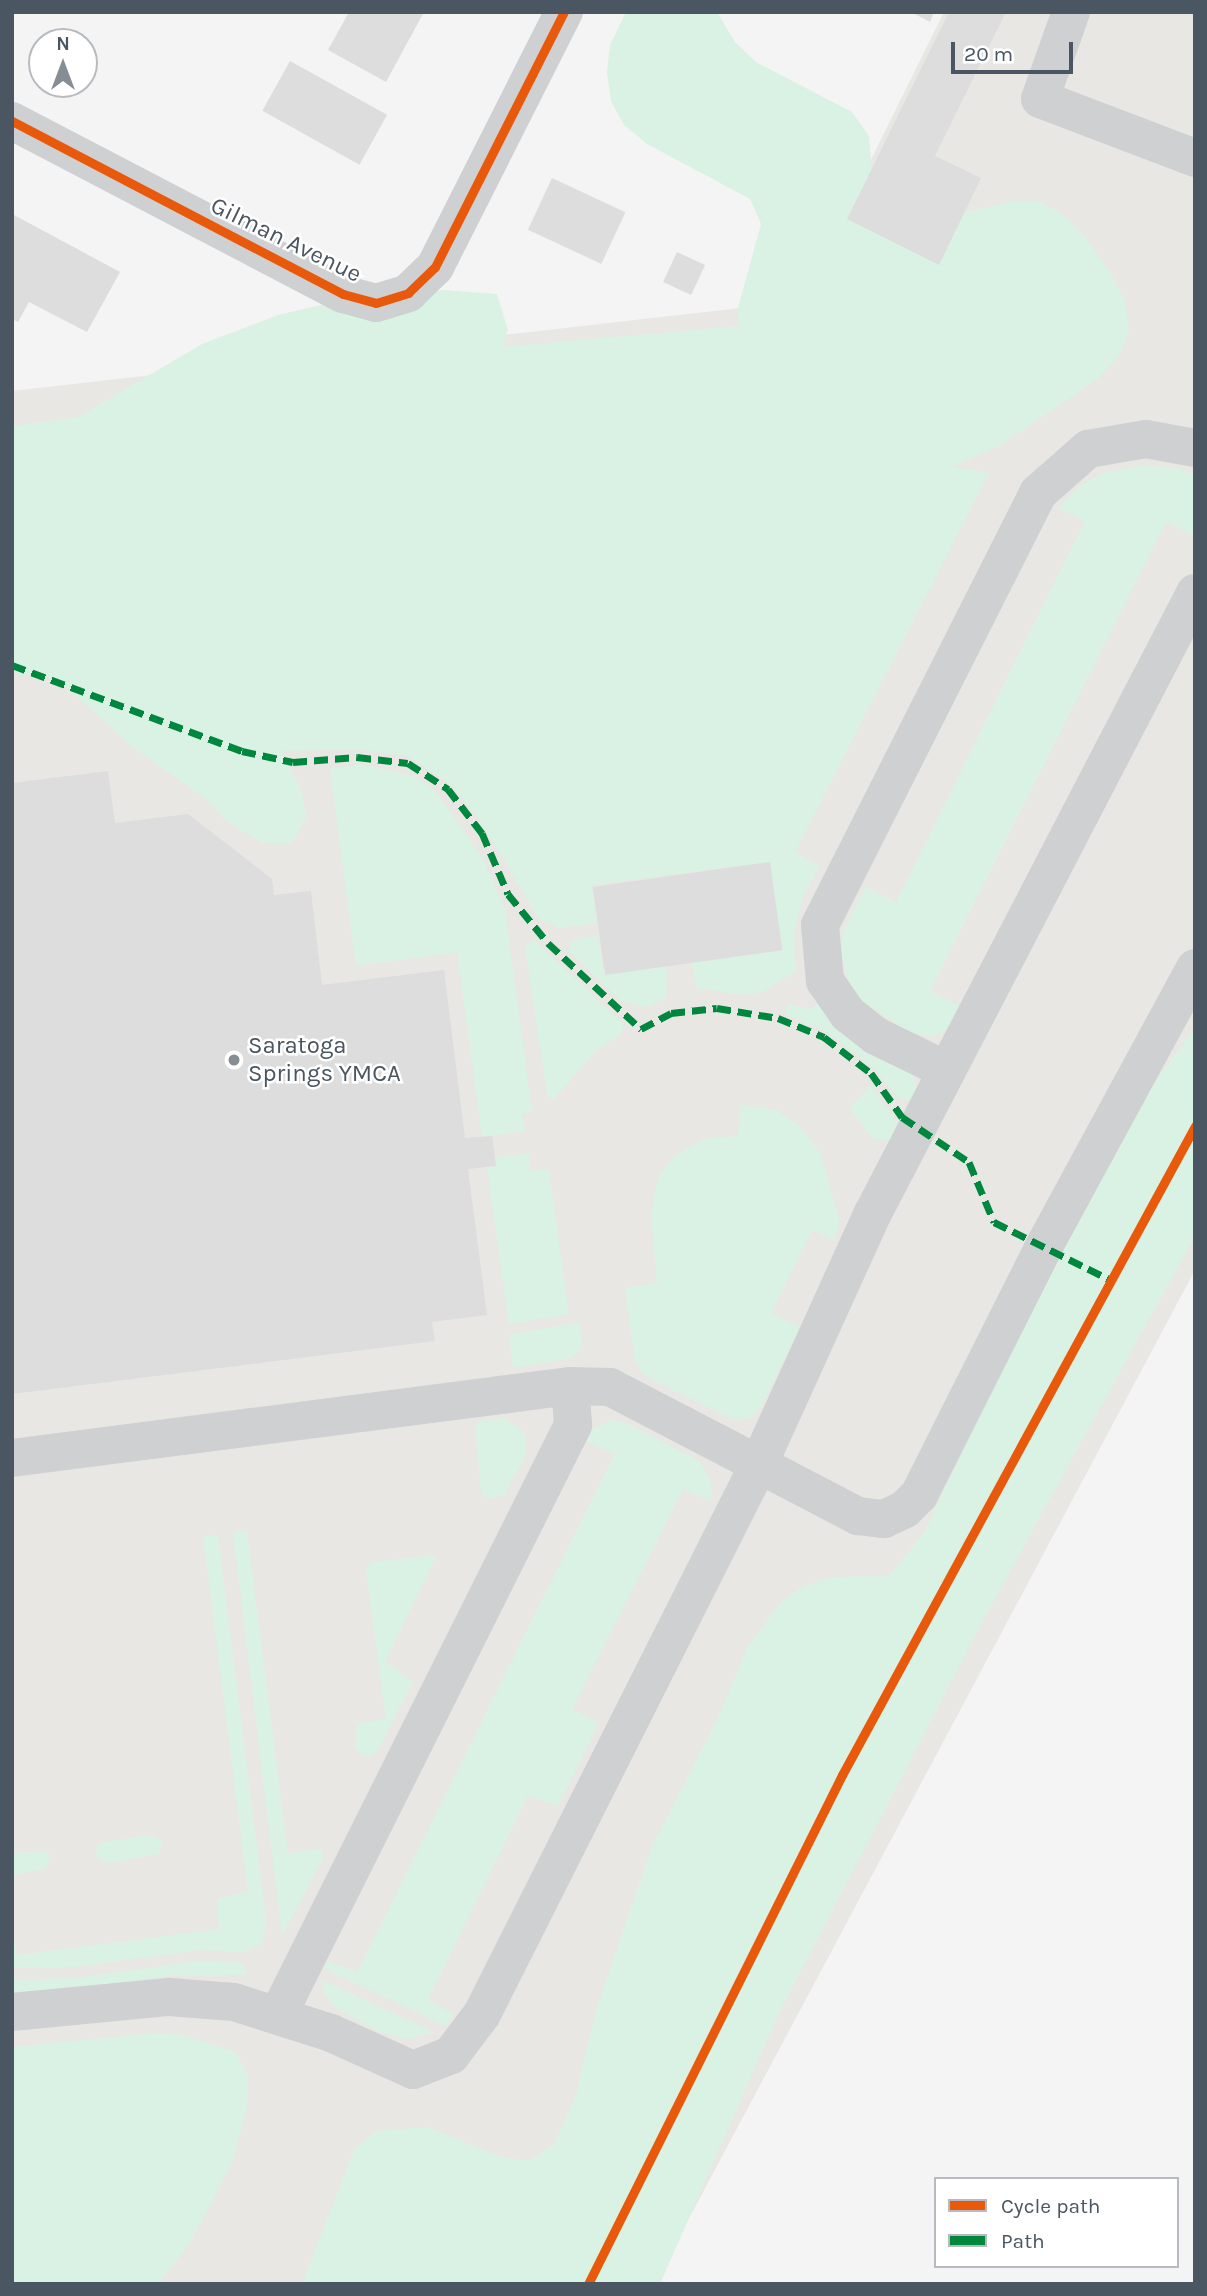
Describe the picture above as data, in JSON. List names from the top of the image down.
{
  "streets": {
    "street": ["Gilman Avenue"]
  },
  "places": ["Saratoga Springs YMCA"],
  "legend": ["Cycle path", "Path"],
  "scale_bar": "20 m",
  "north": "top"
}
